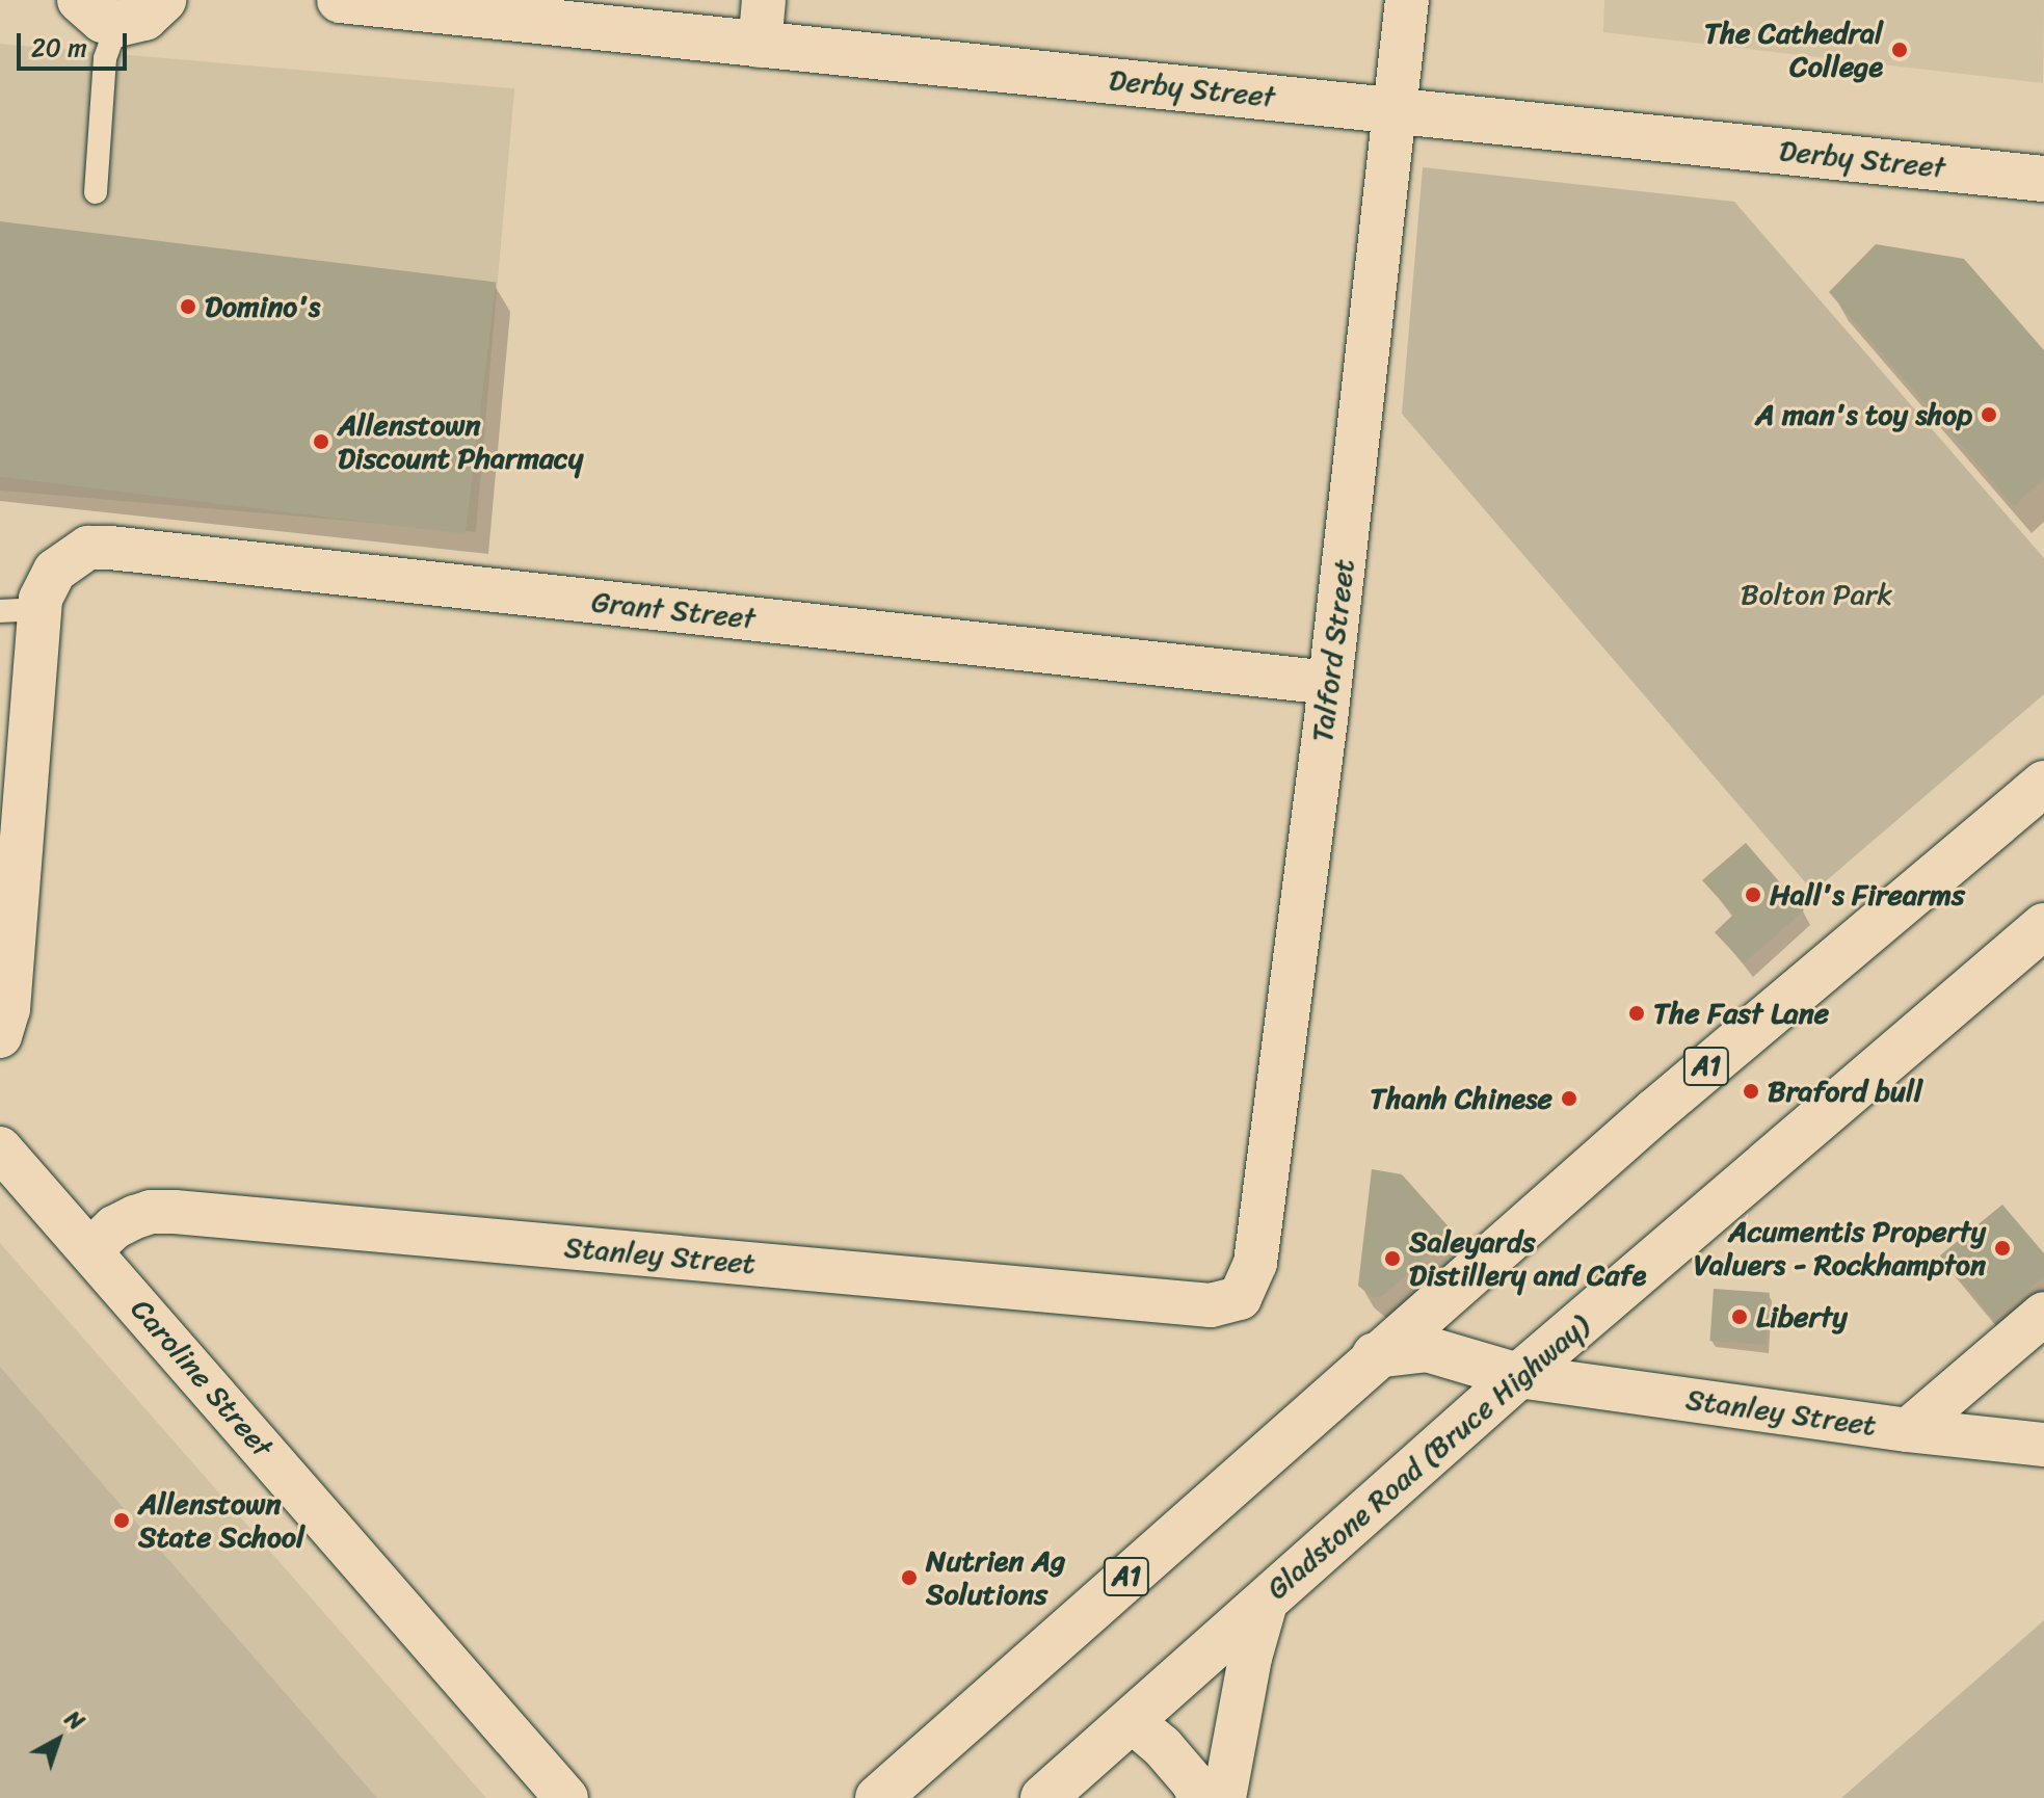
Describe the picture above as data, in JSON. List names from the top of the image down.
{
  "streets": {
    "main road": ["Derby Street", "A1", "Gladstone Road (Bruce Highway)"],
    "street": [
      "Grant Street",
      "Talford Street",
      "Stanley Street",
      "Caroline Street"
    ]
  },
  "crossings": [
    ["Derby Street", "Talford Street"],
    ["Grant Street", "Talford Street"],
    ["Talford Street", "Stanley Street"],
    ["Stanley Street", "Caroline Street"],
    ["Stanley Street", "Gladstone Road (Bruce Highway)"]
  ],
  "parks": ["Bolton Park"],
  "places": [
    "The Cathedral College",
    "Domino's",
    "A man's toy shop",
    "Allenstown Discount Pharmacy",
    "Hall's Firearms",
    "The Fast Lane",
    "Braford bull",
    "Thanh Chinese",
    "Acumentis Property Valuers - Rockhampton",
    "Saleyards Distillery and Cafe",
    "Liberty",
    "Allenstown State School",
    "Nutrien Ag Solutions"
  ],
  "scale_bar": "20 m",
  "north": "top right"
}
